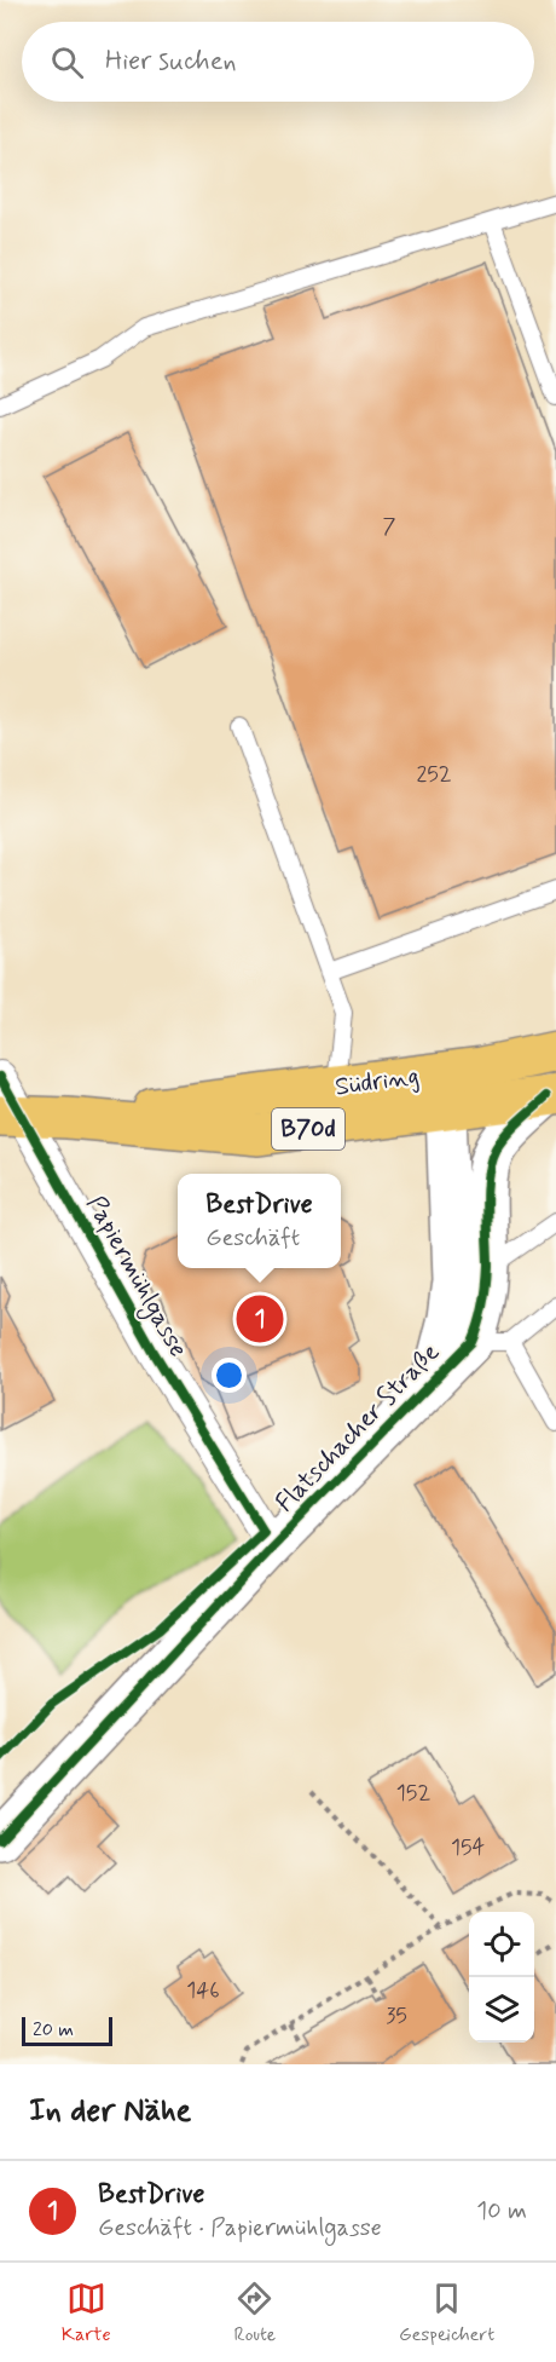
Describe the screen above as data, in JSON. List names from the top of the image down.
{
  "streets": {
    "main road": ["Südring", "B70d"],
    "street": ["Papiermühlgasse", "Flatschacher Straße"]
  },
  "crossings": [
    ["Südring", "Papiermühlgasse"],
    ["Südring", "Flatschacher Straße"],
    ["Papiermühlgasse", "Flatschacher Straße"]
  ],
  "house_numbers": [
    "7",
    "252",
    "152",
    "154",
    "146",
    "35"
  ],
  "scale_bar": "20 m",
  "page": {
    "search": "Hier suchen",
    "popup": ["BestDrive", "Geschäft"],
    "pins": "1",
    "scale": "20 m",
    "heading": "In der Nähe",
    "list": [
      {
        "mark": "1",
        "name": "BestDrive",
        "note": "Geschäft · Papiermühlgasse",
        "value": "10 m"
      }
    ],
    "nav": ["Karte", "Route", "Gespeichert"]
  }
}
